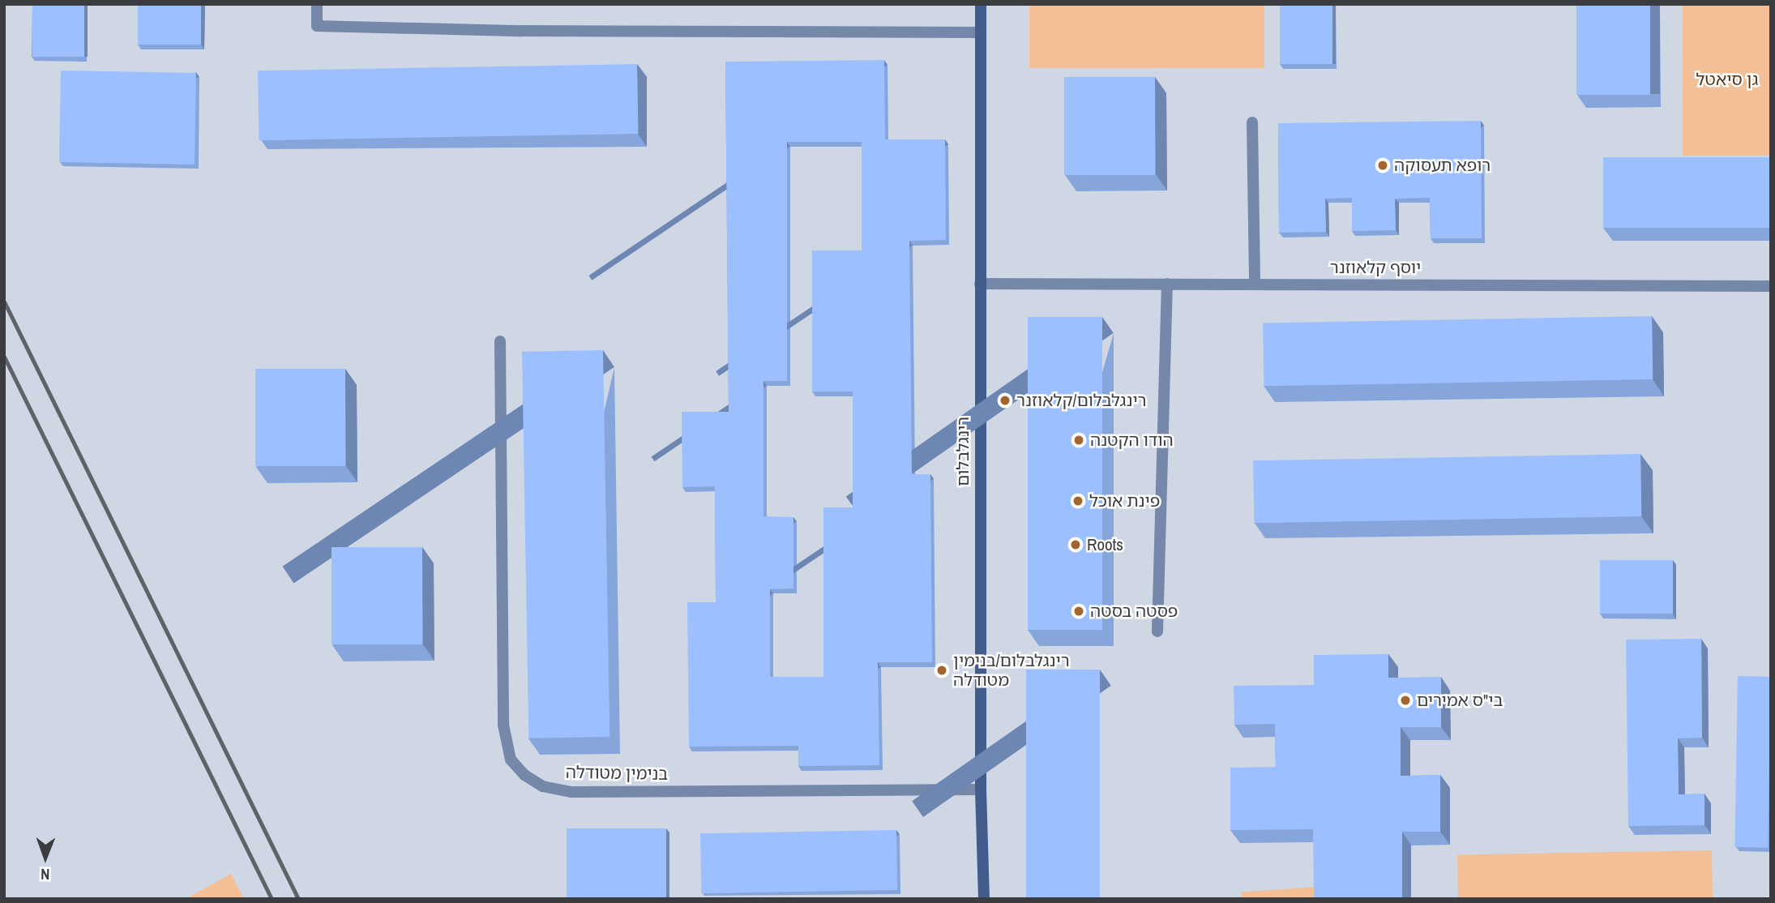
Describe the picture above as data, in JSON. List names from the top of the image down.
{
  "streets": {
    "street": ["יוסף קלאוזנר", "רינגלבלום", "בנימין מטודלה"]
  },
  "crossings": [
    ["יוסף קלאוזנר", "רינגלבלום"],
    ["רינגלבלום", "בנימין מטודלה"]
  ],
  "parks": ["גן סיאטל"],
  "places": [
    "רופא תעסוקה",
    "רינגלבלום/קלאוזנר",
    "הודו הקטנה",
    "פינת אוכל",
    "Roots",
    "פסטה בסטה",
    "רינגלבלום/בנימין מטודלה",
    "בי\"ס אמירים"
  ],
  "north": "bottom"
}
